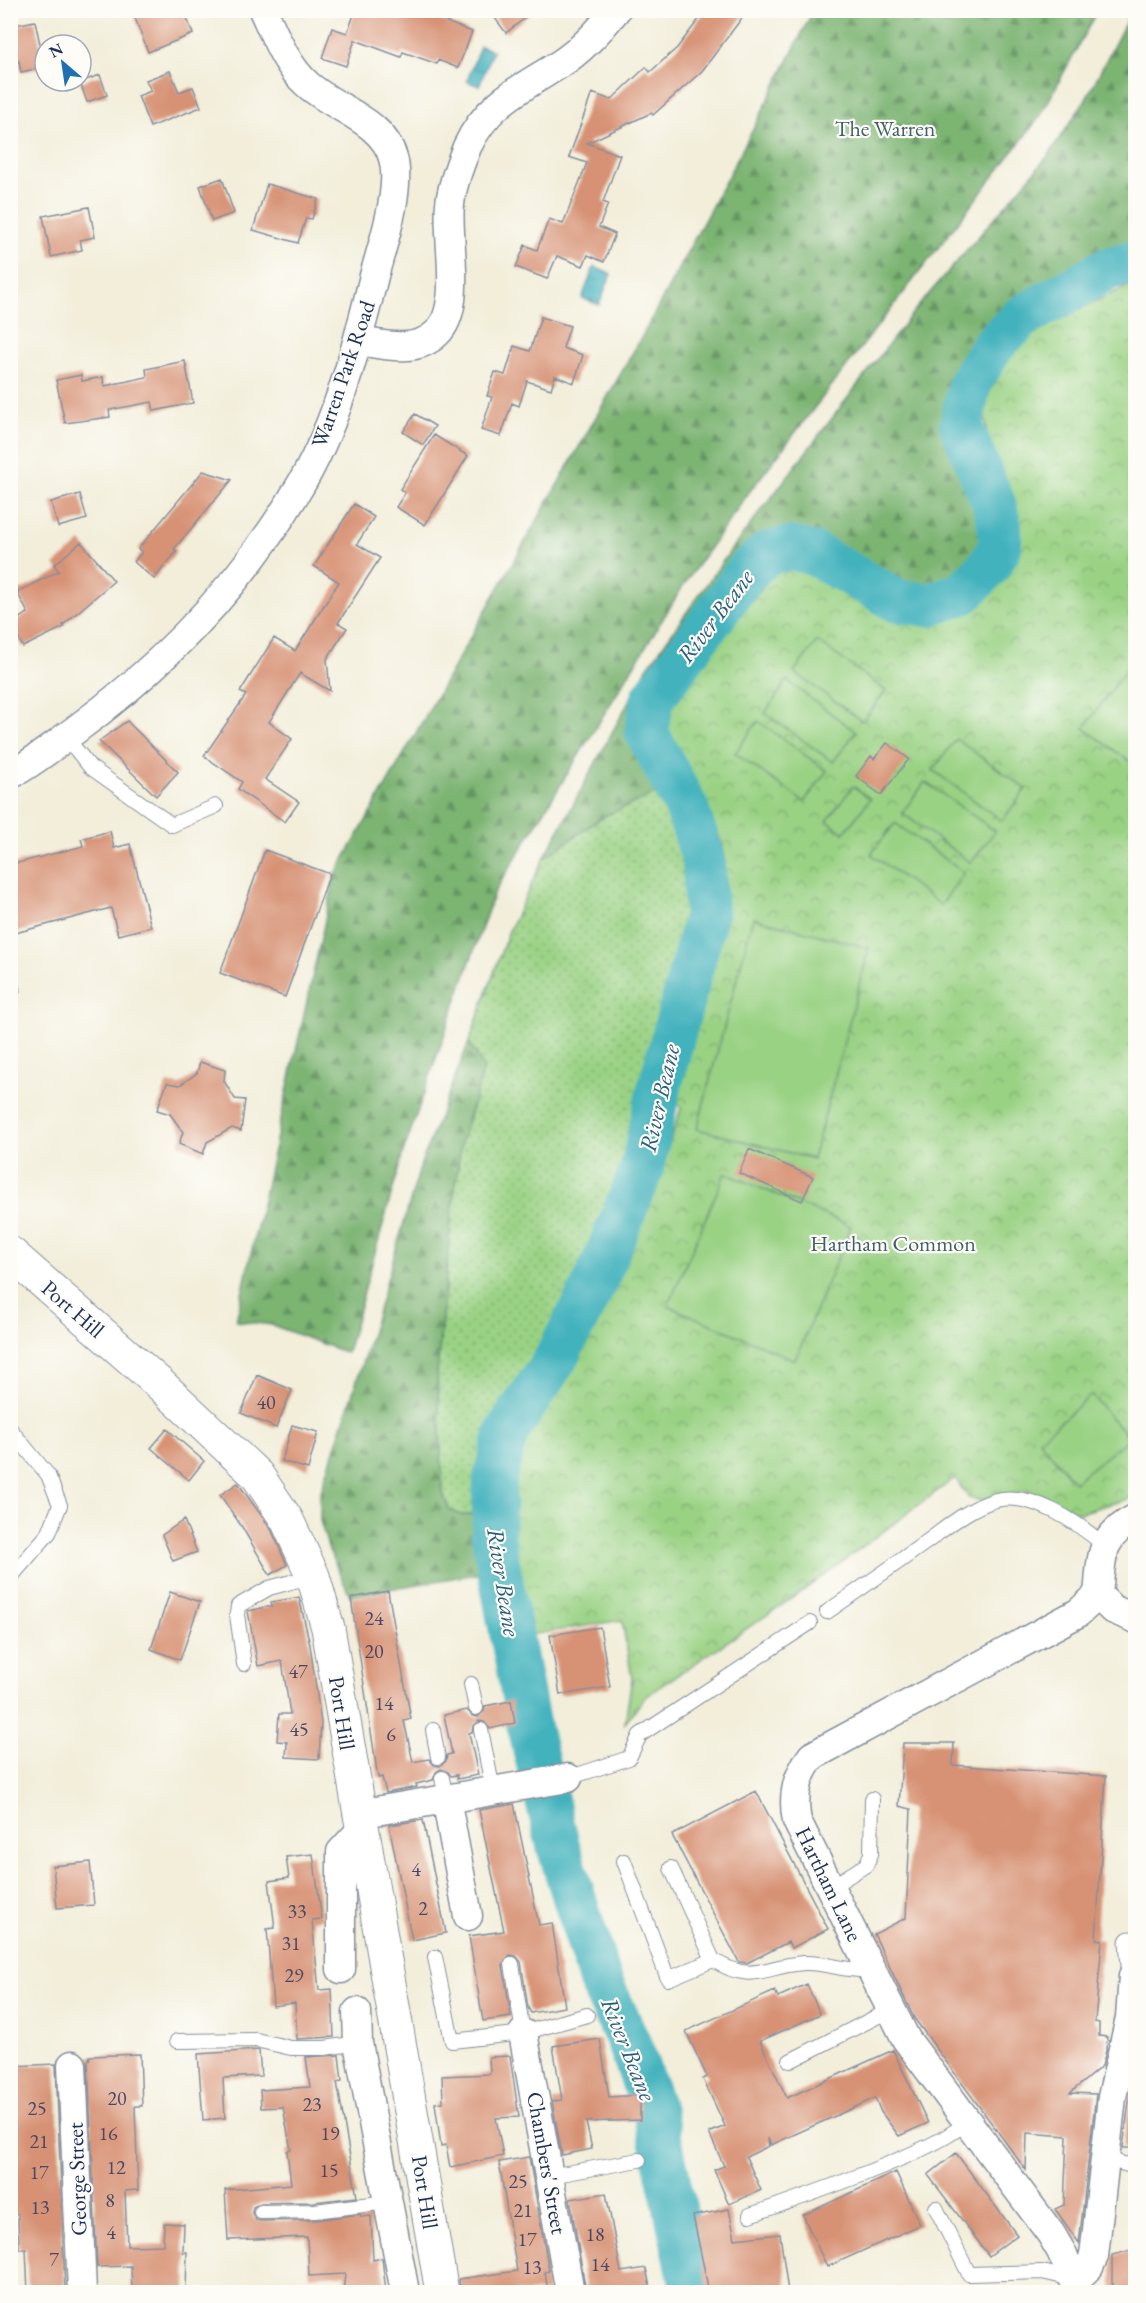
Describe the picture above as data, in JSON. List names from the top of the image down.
{
  "streets": {
    "main road": ["Port Hill"],
    "street": [
      "Warren Park Road",
      "Hartham Lane",
      "Chambers' Street",
      "George Street"
    ]
  },
  "water": ["River Beane"],
  "parks": ["The Warren", "Hartham Common"],
  "house_numbers": [
    "40",
    "24",
    "20",
    "47",
    "14",
    "45",
    "6",
    "4",
    "2",
    "33",
    "31",
    "29",
    "20",
    "23",
    "25",
    "16",
    "19",
    "21",
    "12",
    "15",
    "17",
    "25",
    "8",
    "13",
    "21",
    "4",
    "18",
    "17",
    "7",
    "14",
    "13"
  ],
  "north": "top left"
}
